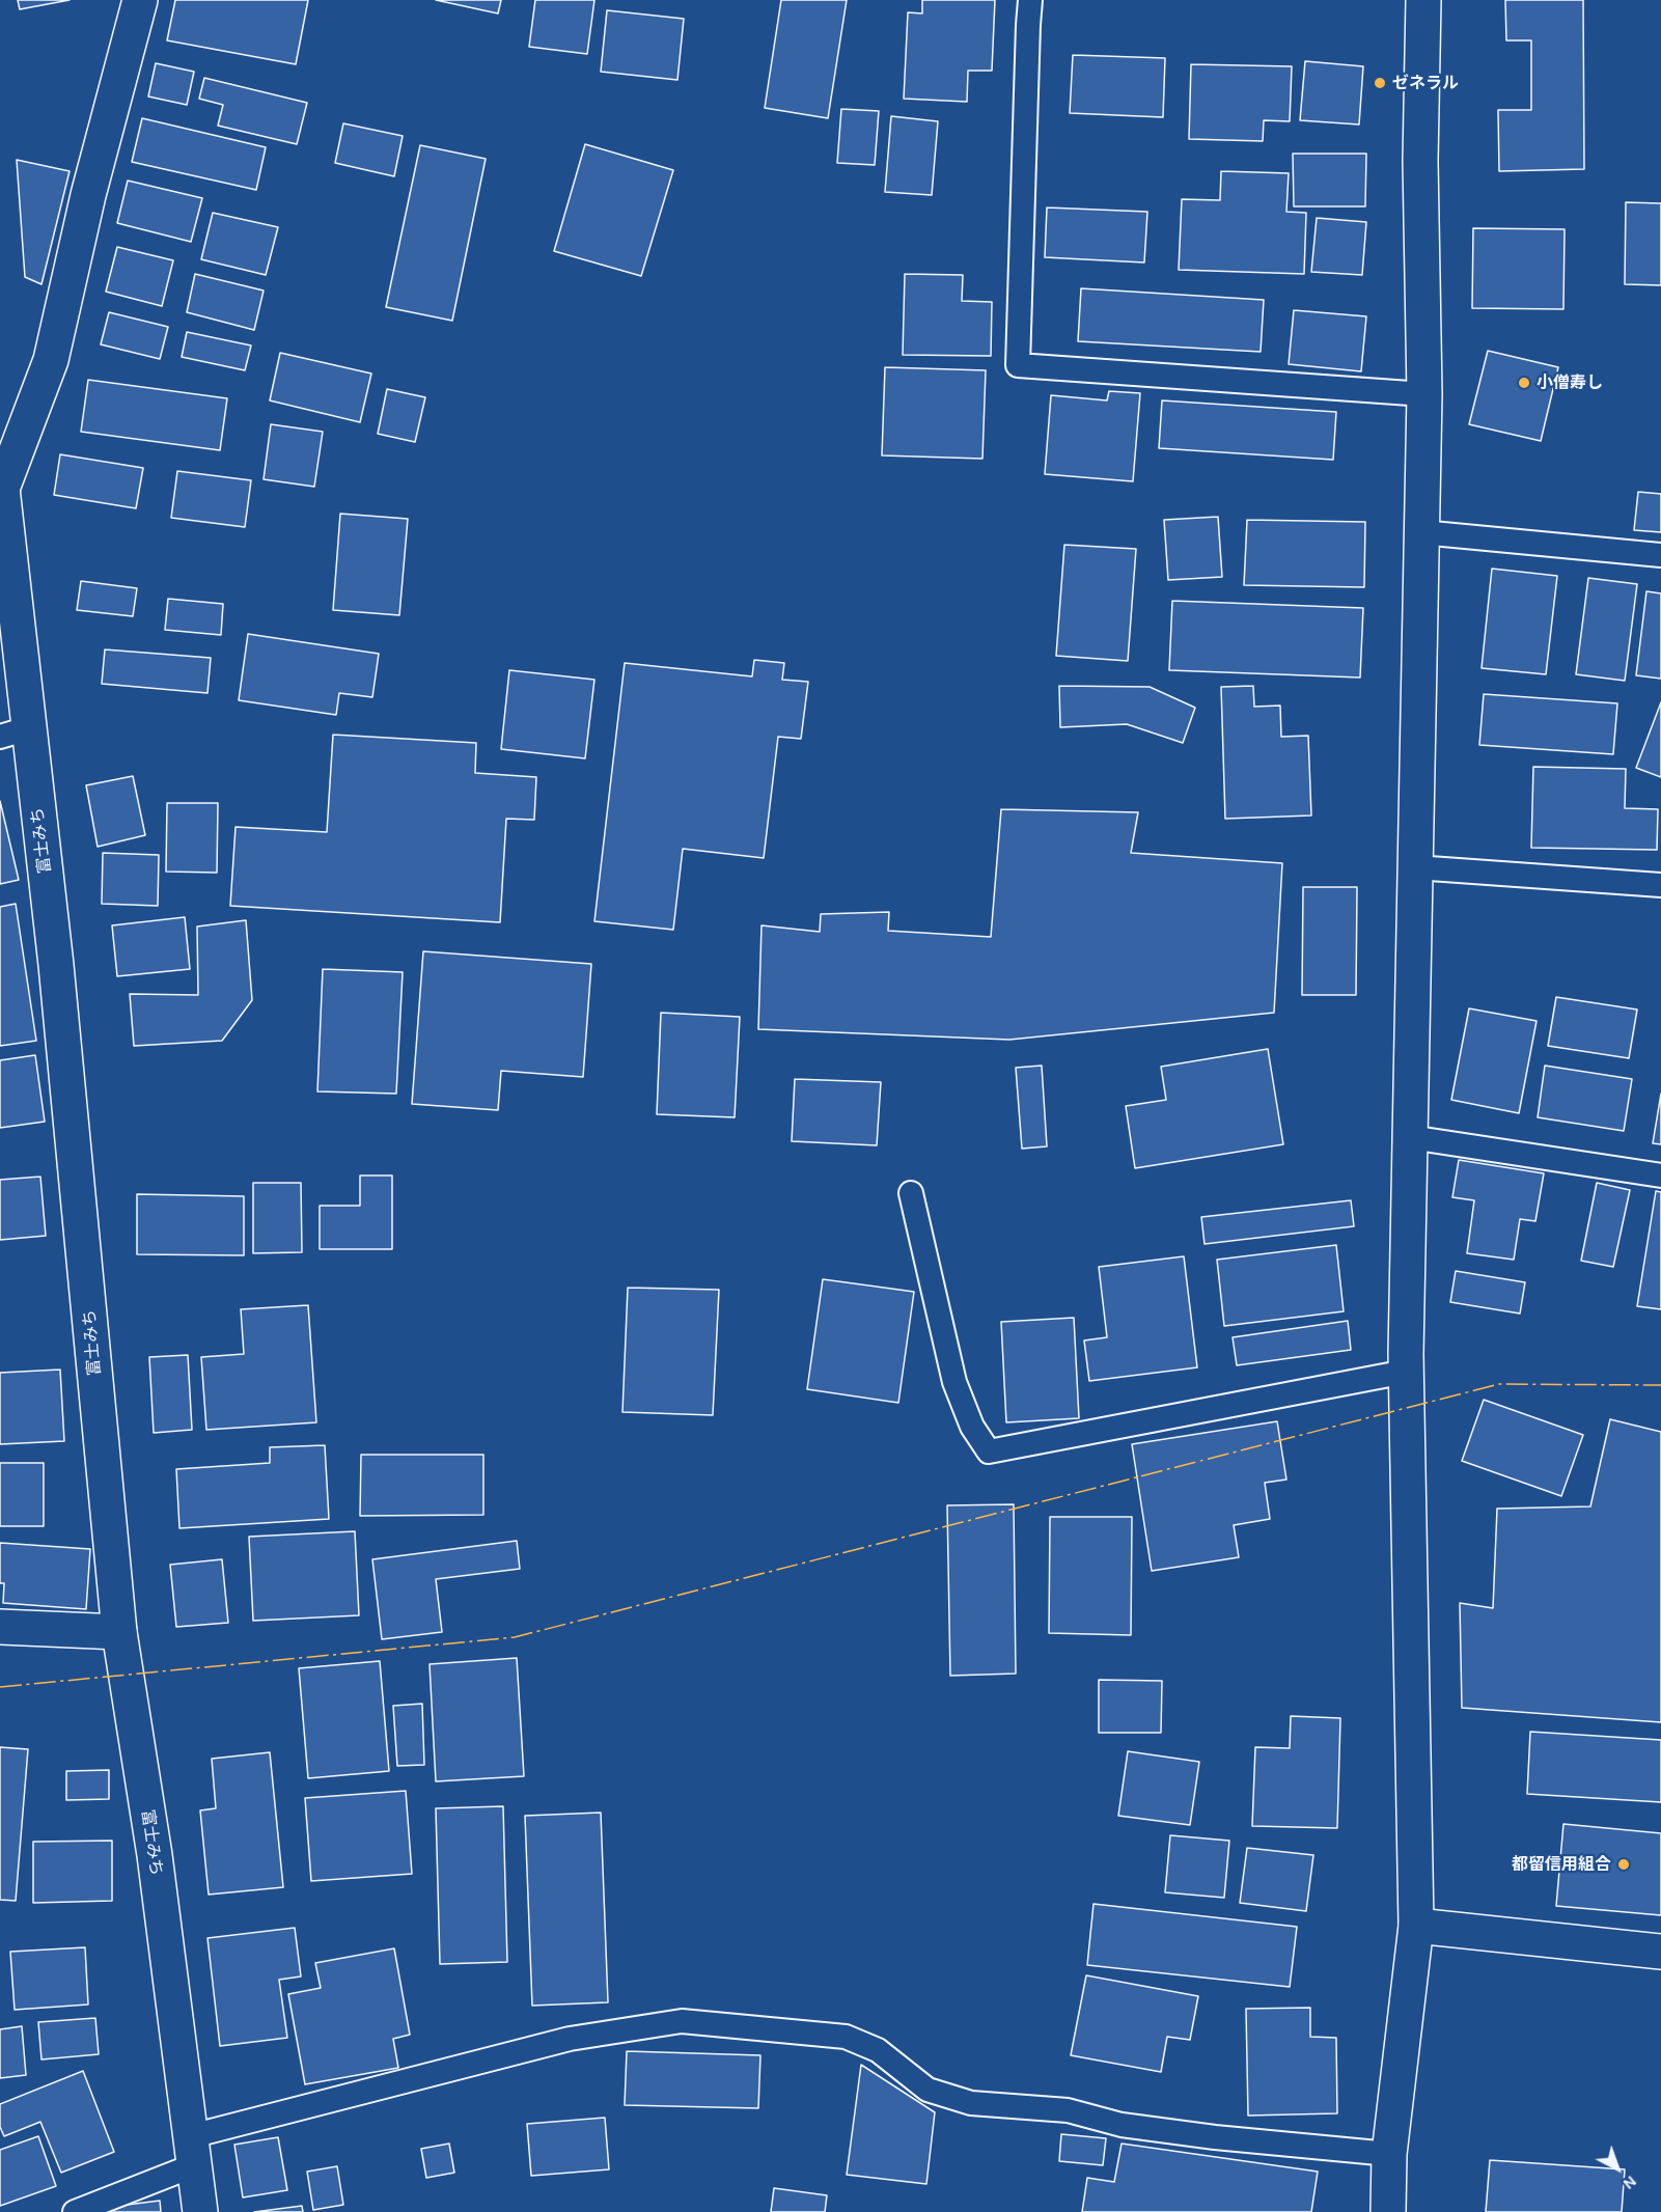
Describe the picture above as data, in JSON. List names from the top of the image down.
{
  "streets": {
    "main road": ["富士みち"]
  },
  "places": ["ゼネラル", "小僧寿し", "都留信用組合"],
  "north": "bottom right"
}
